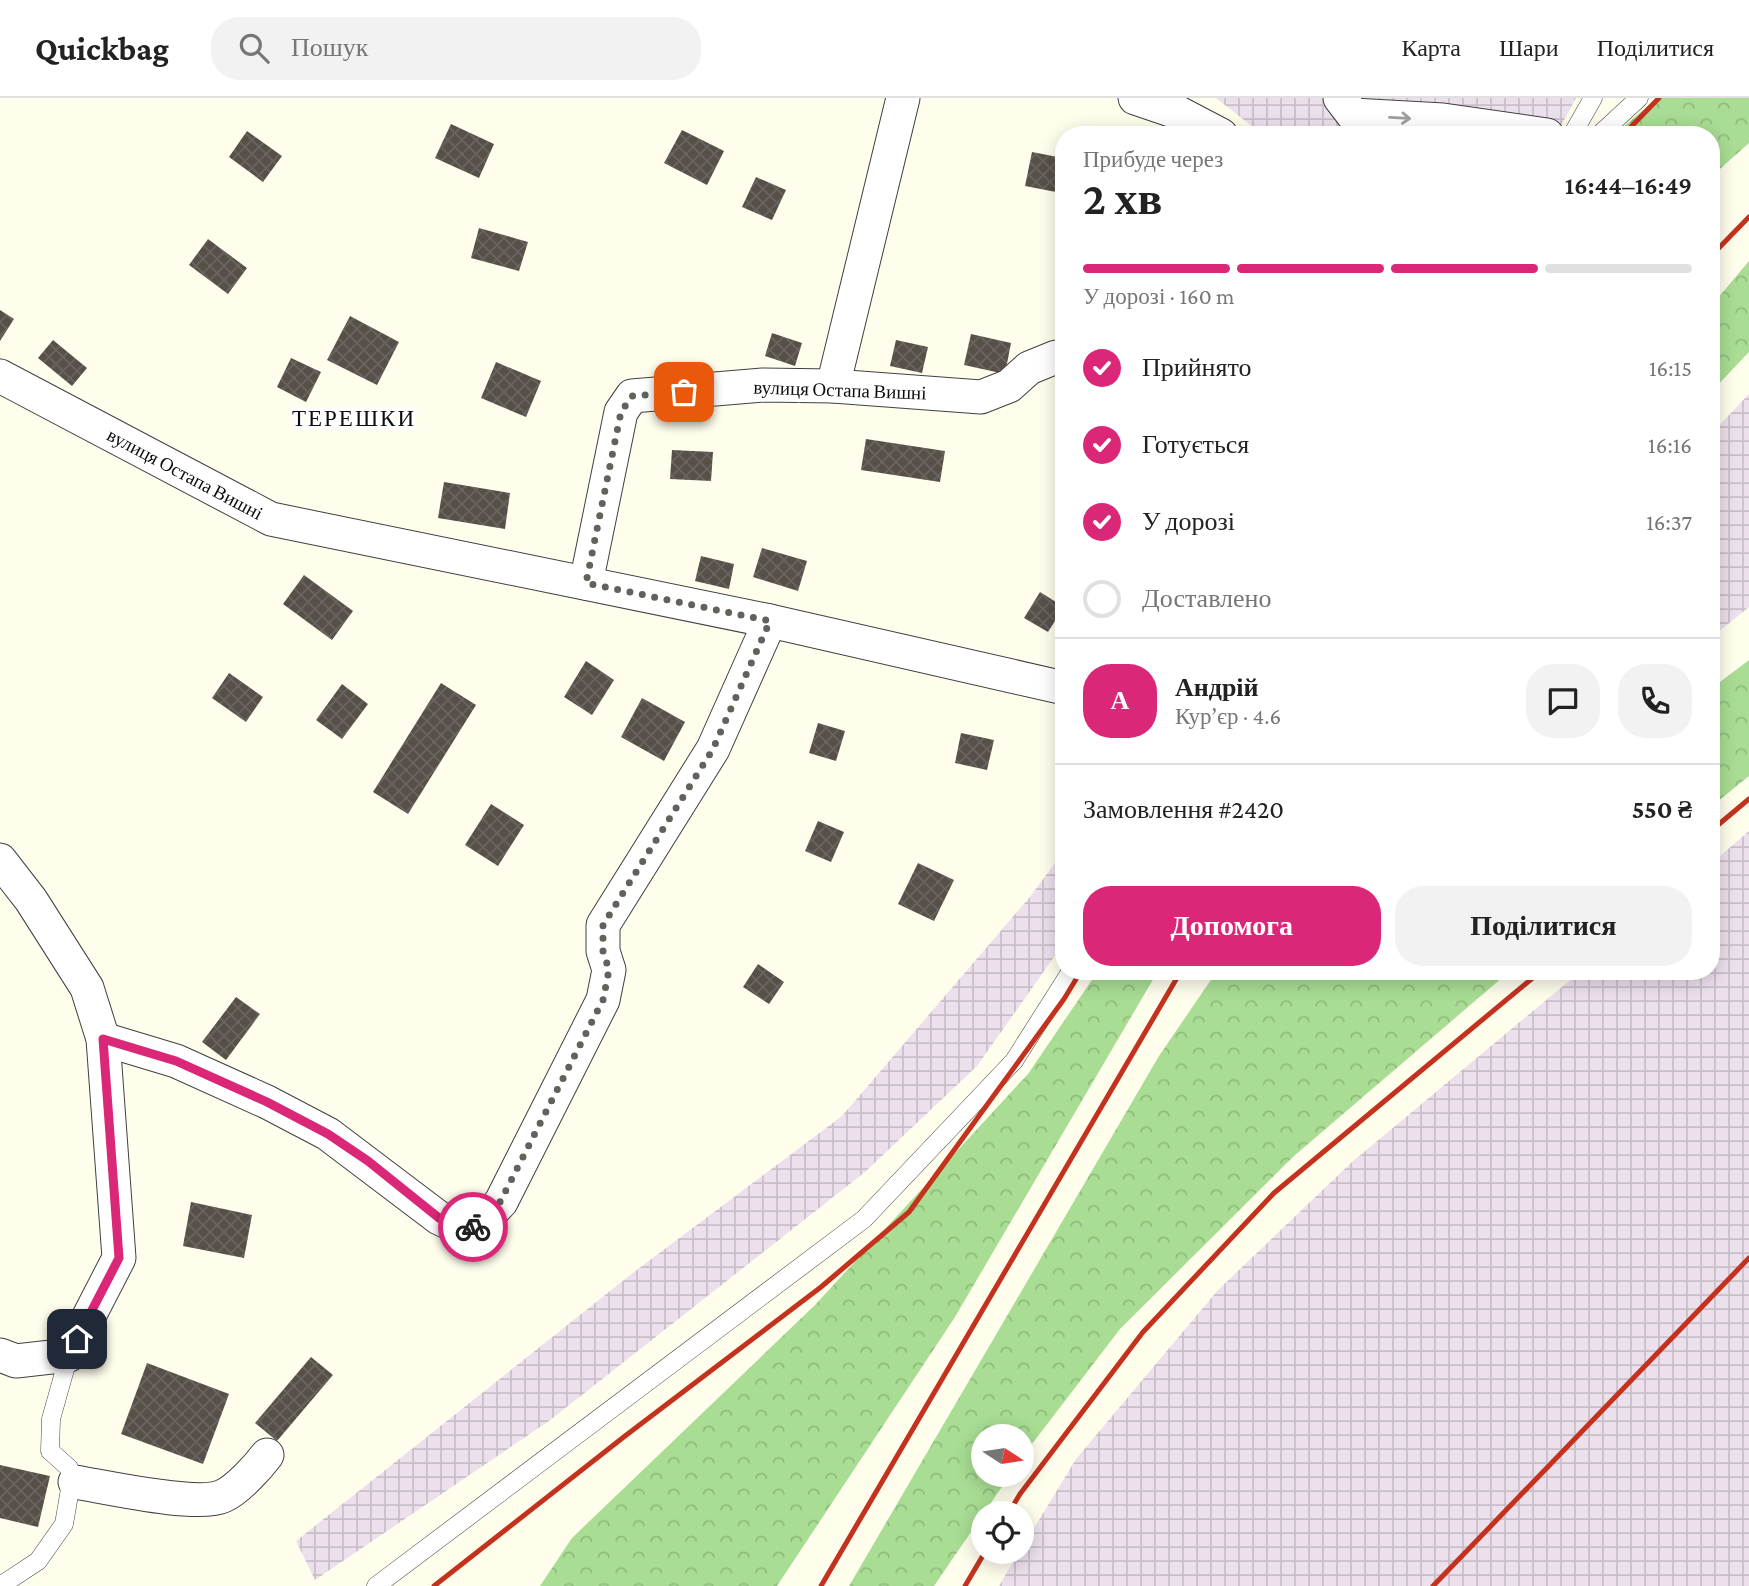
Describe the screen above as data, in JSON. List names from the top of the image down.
{
  "streets": {
    "street": ["вулиця Остапа Вишні"]
  },
  "districts": ["ТЕРЕШКИ"],
  "north": "right",
  "page": {
    "header": "Quickbag",
    "search": "Пошук",
    "nav": ["Карта", "Шари", "Поділитися"],
    "heading": ["2 хв", "Прибуде через", "16:44–16:49"],
    "panel": [
      "Андрій",
      "Кур’єр · 4.6",
      "Замовлення #2420",
      "550 ₴"
    ],
    "bar": "У дорозі · 160 m",
    "list": [
      ["Прийнято", "16:15"],
      ["Готується", "16:16"],
      ["У дорозі", "16:37"],
      "Доставлено"
    ],
    "round": "А",
    "buttons": ["Допомога", "Поділитися"]
  }
}
